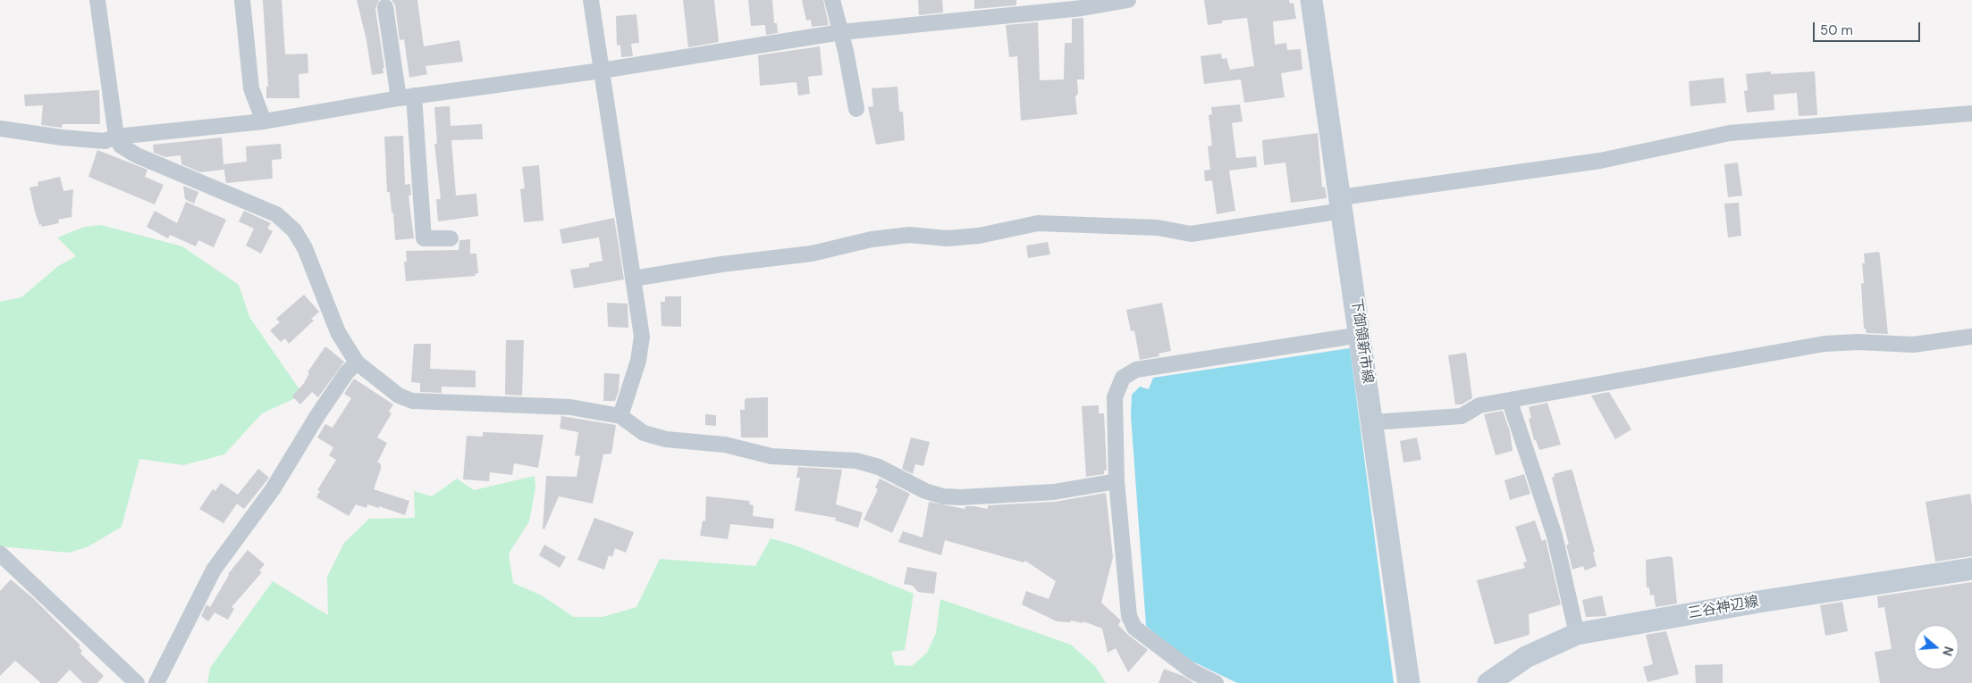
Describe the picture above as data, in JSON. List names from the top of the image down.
{
  "streets": {
    "main road": ["下御領新市線", "三谷神辺線"]
  },
  "scale_bar": "50 m",
  "north": "right"
}
